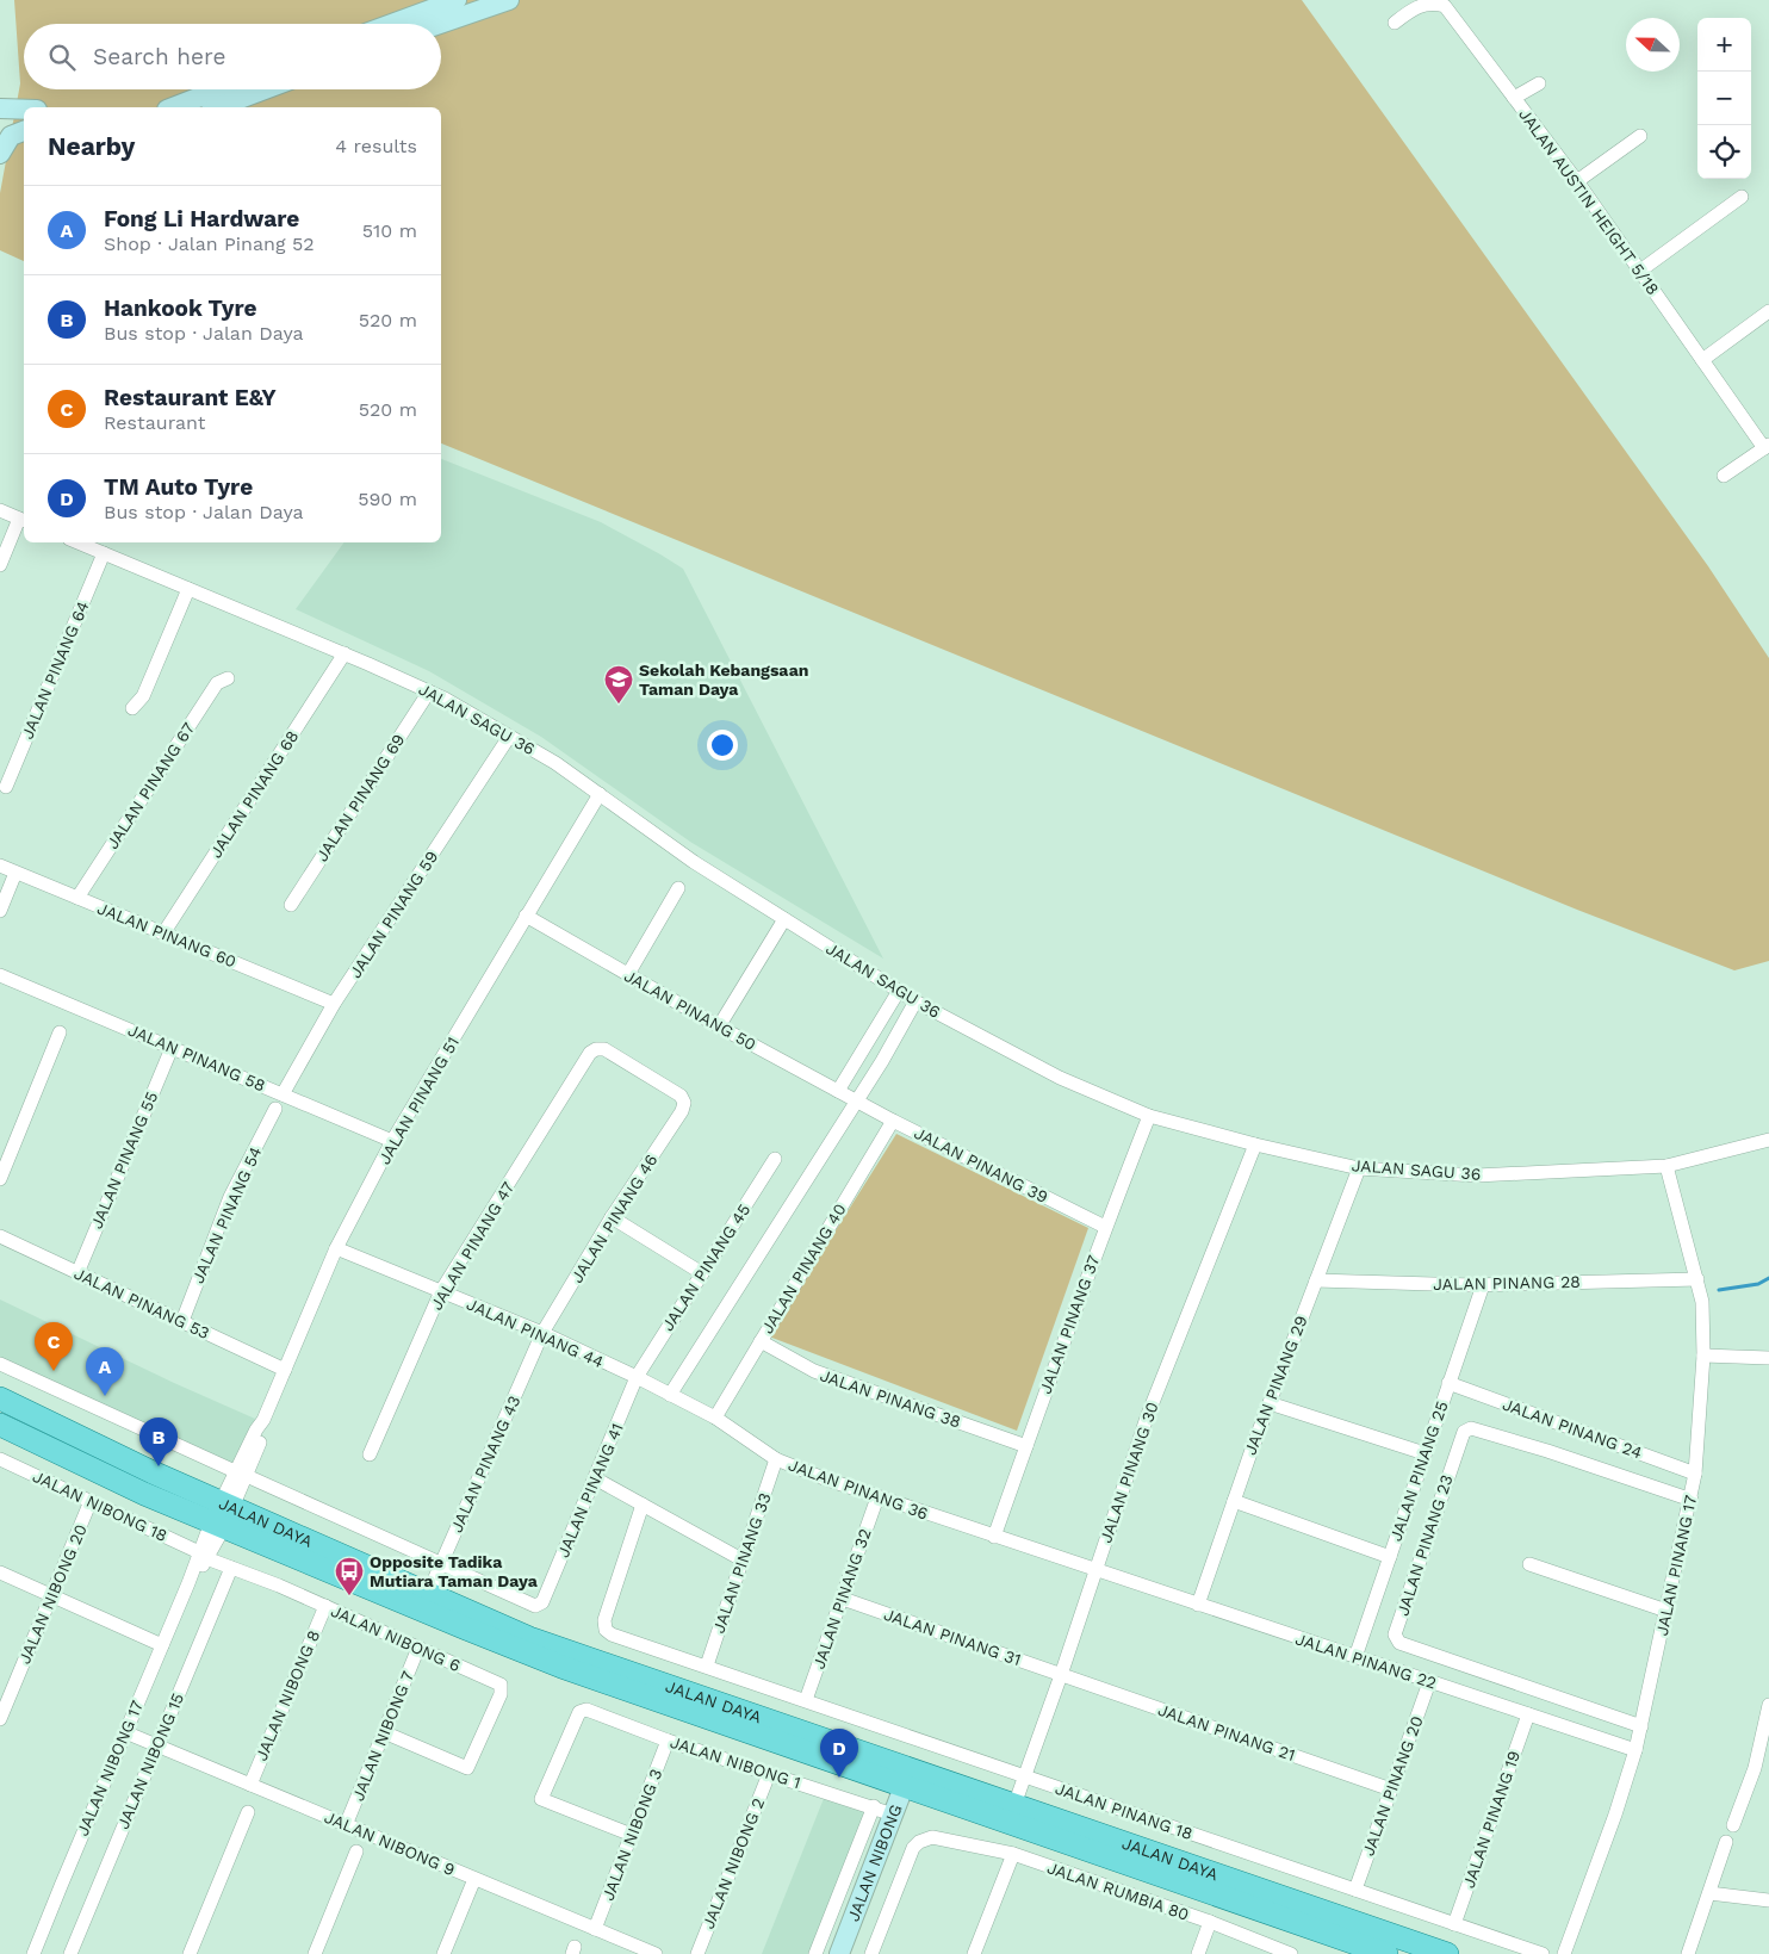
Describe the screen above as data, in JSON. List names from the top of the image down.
{
  "streets": {
    "main road": ["JALAN DAYA"],
    "street": [
      "JALAN AUSTIN HEIGHT 5/18",
      "JALAN PINANG 64",
      "JALAN SAGU 36",
      "JALAN PINANG 67",
      "JALAN PINANG 68",
      "JALAN PINANG 69",
      "JALAN PINANG 59",
      "JALAN PINANG 60",
      "JALAN PINANG 50",
      "JALAN PINANG 58",
      "JALAN PINANG 51",
      "JALAN PINANG 55",
      "JALAN PINANG 39",
      "JALAN PINANG 54",
      "JALAN PINANG 46",
      "JALAN PINANG 47",
      "JALAN PINANG 45",
      "JALAN PINANG 40",
      "JALAN PINANG 28",
      "JALAN PINANG 53",
      "JALAN PINANG 37",
      "JALAN PINANG 44",
      "JALAN PINANG 29",
      "JALAN PINANG 38",
      "JALAN PINANG 24",
      "JALAN PINANG 43",
      "JALAN PINANG 25",
      "JALAN PINANG 30",
      "JALAN PINANG 36",
      "JALAN PINANG 41",
      "JALAN NIBONG 18",
      "JALAN PINANG 23",
      "JALAN PINANG 33",
      "JALAN PINANG 17",
      "JALAN NIBONG 20",
      "JALAN PINANG 32",
      "JALAN PINANG 31",
      "JALAN NIBONG 6",
      "JALAN PINANG 22",
      "JALAN NIBONG 8",
      "JALAN PINANG 21",
      "JALAN NIBONG 7",
      "JALAN NIBONG 15",
      "JALAN NIBONG 1",
      "JALAN NIBONG 17",
      "JALAN PINANG 20",
      "JALAN PINANG 18",
      "JALAN PINANG 19",
      "JALAN NIBONG 3",
      "JALAN NIBONG 9",
      "JALAN NIBONG",
      "JALAN NIBONG 2",
      "JALAN RUMBIA 80"
    ]
  },
  "crossings": [
    ["JALAN PINANG 64", "JALAN SAGU 36"],
    ["JALAN SAGU 36", "JALAN PINANG 68"],
    ["JALAN SAGU 36", "JALAN PINANG 69"],
    ["JALAN SAGU 36", "JALAN PINANG 59"],
    ["JALAN SAGU 36", "JALAN PINANG 51"],
    ["JALAN SAGU 36", "JALAN PINANG 37"],
    ["JALAN SAGU 36", "JALAN PINANG 29"],
    ["JALAN SAGU 36", "JALAN PINANG 30"],
    ["JALAN SAGU 36", "JALAN PINANG 17"],
    ["JALAN PINANG 67", "JALAN PINANG 60"],
    ["JALAN PINANG 68", "JALAN PINANG 60"],
    ["JALAN PINANG 59", "JALAN PINANG 60"],
    ["JALAN PINANG 59", "JALAN PINANG 58"],
    ["JALAN PINANG 50", "JALAN PINANG 51"],
    ["JALAN PINANG 50", "JALAN PINANG 39"],
    ["JALAN PINANG 58", "JALAN PINANG 51"],
    ["JALAN PINANG 58", "JALAN PINANG 55"],
    ["JALAN PINANG 51", "JALAN PINANG 53"],
    ["JALAN PINANG 51", "JALAN PINANG 44"],
    ["JALAN PINANG 51", "JALAN NIBONG 18"],
    ["JALAN PINANG 51", "JALAN DAYA"],
    ["JALAN PINANG 51", "JALAN NIBONG 6"],
    ["JALAN PINANG 51", "JALAN NIBONG 17"],
    ["JALAN PINANG 55", "JALAN PINANG 53"],
    ["JALAN PINANG 39", "JALAN PINANG 40"],
    ["JALAN PINANG 39", "JALAN PINANG 37"],
    ["JALAN PINANG 54", "JALAN PINANG 53"],
    ["JALAN PINANG 46", "JALAN PINANG 47"],
    ["JALAN PINANG 46", "JALAN PINANG 44"],
    ["JALAN PINANG 46", "JALAN PINANG 43"],
    ["JALAN PINANG 47", "JALAN PINANG 44"],
    ["JALAN PINANG 45", "JALAN PINANG 44"],
    ["JALAN PINANG 45", "JALAN PINANG 36"],
    ["JALAN PINANG 45", "JALAN PINANG 41"],
    ["JALAN PINANG 40", "JALAN PINANG 38"],
    ["JALAN PINANG 40", "JALAN PINANG 36"],
    ["JALAN PINANG 28", "JALAN PINANG 29"],
    ["JALAN PINANG 28", "JALAN PINANG 25"],
    ["JALAN PINANG 28", "JALAN PINANG 17"],
    ["JALAN PINANG 37", "JALAN PINANG 38"],
    ["JALAN PINANG 37", "JALAN PINANG 36"],
    ["JALAN PINANG 44", "JALAN PINANG 43"],
    ["JALAN PINANG 44", "JALAN PINANG 36"],
    ["JALAN PINANG 44", "JALAN PINANG 41"],
    ["JALAN PINANG 29", "JALAN PINANG 22"],
    ["JALAN PINANG 24", "JALAN PINANG 25"],
    ["JALAN PINANG 24", "JALAN PINANG 17"],
    ["JALAN PINANG 43", "JALAN PINANG 41"],
    ["JALAN PINANG 43", "JALAN DAYA"],
    ["JALAN PINANG 25", "JALAN PINANG 22"],
    ["JALAN PINANG 30", "JALAN PINANG 36"],
    ["JALAN PINANG 30", "JALAN DAYA"],
    ["JALAN PINANG 30", "JALAN PINANG 31"],
    ["JALAN PINANG 30", "JALAN PINANG 22"],
    ["JALAN PINANG 30", "JALAN PINANG 21"],
    ["JALAN PINANG 30", "JALAN PINANG 18"],
    ["JALAN PINANG 36", "JALAN PINANG 41"],
    ["JALAN PINANG 36", "JALAN PINANG 33"],
    ["JALAN PINANG 36", "JALAN PINANG 32"],
    ["JALAN PINANG 36", "JALAN PINANG 22"],
    ["JALAN NIBONG 18", "JALAN NIBONG 20"],
    ["JALAN NIBONG 18", "JALAN NIBONG 6"],
    ["JALAN NIBONG 18", "JALAN NIBONG 17"],
    ["JALAN DAYA", "JALAN NIBONG"],
    ["JALAN PINANG 23", "JALAN PINANG 17"],
    ["JALAN PINANG 33", "JALAN PINANG 18"],
    ["JALAN PINANG 17", "JALAN PINANG 22"],
    ["JALAN PINANG 32", "JALAN PINANG 31"],
    ["JALAN PINANG 32", "JALAN PINANG 18"],
    ["JALAN PINANG 31", "JALAN PINANG 21"],
    ["JALAN NIBONG 6", "JALAN NIBONG 8"],
    ["JALAN NIBONG 6", "JALAN NIBONG 7"],
    ["JALAN NIBONG 6", "JALAN NIBONG 15"],
    ["JALAN NIBONG 6", "JALAN NIBONG 17"],
    ["JALAN PINANG 22", "JALAN PINANG 20"],
    ["JALAN PINANG 22", "JALAN PINANG 19"],
    ["JALAN NIBONG 8", "JALAN NIBONG 9"],
    ["JALAN PINANG 21", "JALAN PINANG 20"],
    ["JALAN NIBONG 7", "JALAN NIBONG 9"],
    ["JALAN NIBONG 15", "JALAN NIBONG 9"],
    ["JALAN NIBONG 1", "JALAN NIBONG 3"],
    ["JALAN NIBONG 1", "JALAN NIBONG"],
    ["JALAN NIBONG 1", "JALAN NIBONG 2"],
    ["JALAN NIBONG 17", "JALAN NIBONG 9"],
    ["JALAN PINANG 20", "JALAN PINANG 18"],
    ["JALAN PINANG 18", "JALAN PINANG 19"],
    ["JALAN NIBONG 3", "JALAN NIBONG 9"]
  ],
  "places": {
    "school or university": ["Sekolah Kebangsaan Taman Daya"],
    "bus stop": ["Opposite Tadika Mutiara Taman Daya"]
  },
  "north": "left",
  "page": {
    "map_buttons": ["+", "−"],
    "search": "Search here",
    "heading": ["Nearby", "4 results"],
    "list": [
      {
        "mark": "A",
        "name": "Fong Li Hardware",
        "note": "Shop · Jalan Pinang 52",
        "value": "510 m"
      },
      {
        "mark": "B",
        "name": "Hankook Tyre",
        "note": "Bus stop · Jalan Daya",
        "value": "520 m"
      },
      {
        "mark": "C",
        "name": "Restaurant E&Y",
        "note": "Restaurant",
        "value": "520 m"
      },
      {
        "mark": "D",
        "name": "TM Auto Tyre",
        "note": "Bus stop · Jalan Daya",
        "value": "590 m"
      }
    ],
    "pins": [
      "C",
      "A",
      "B",
      "D"
    ]
  }
}
